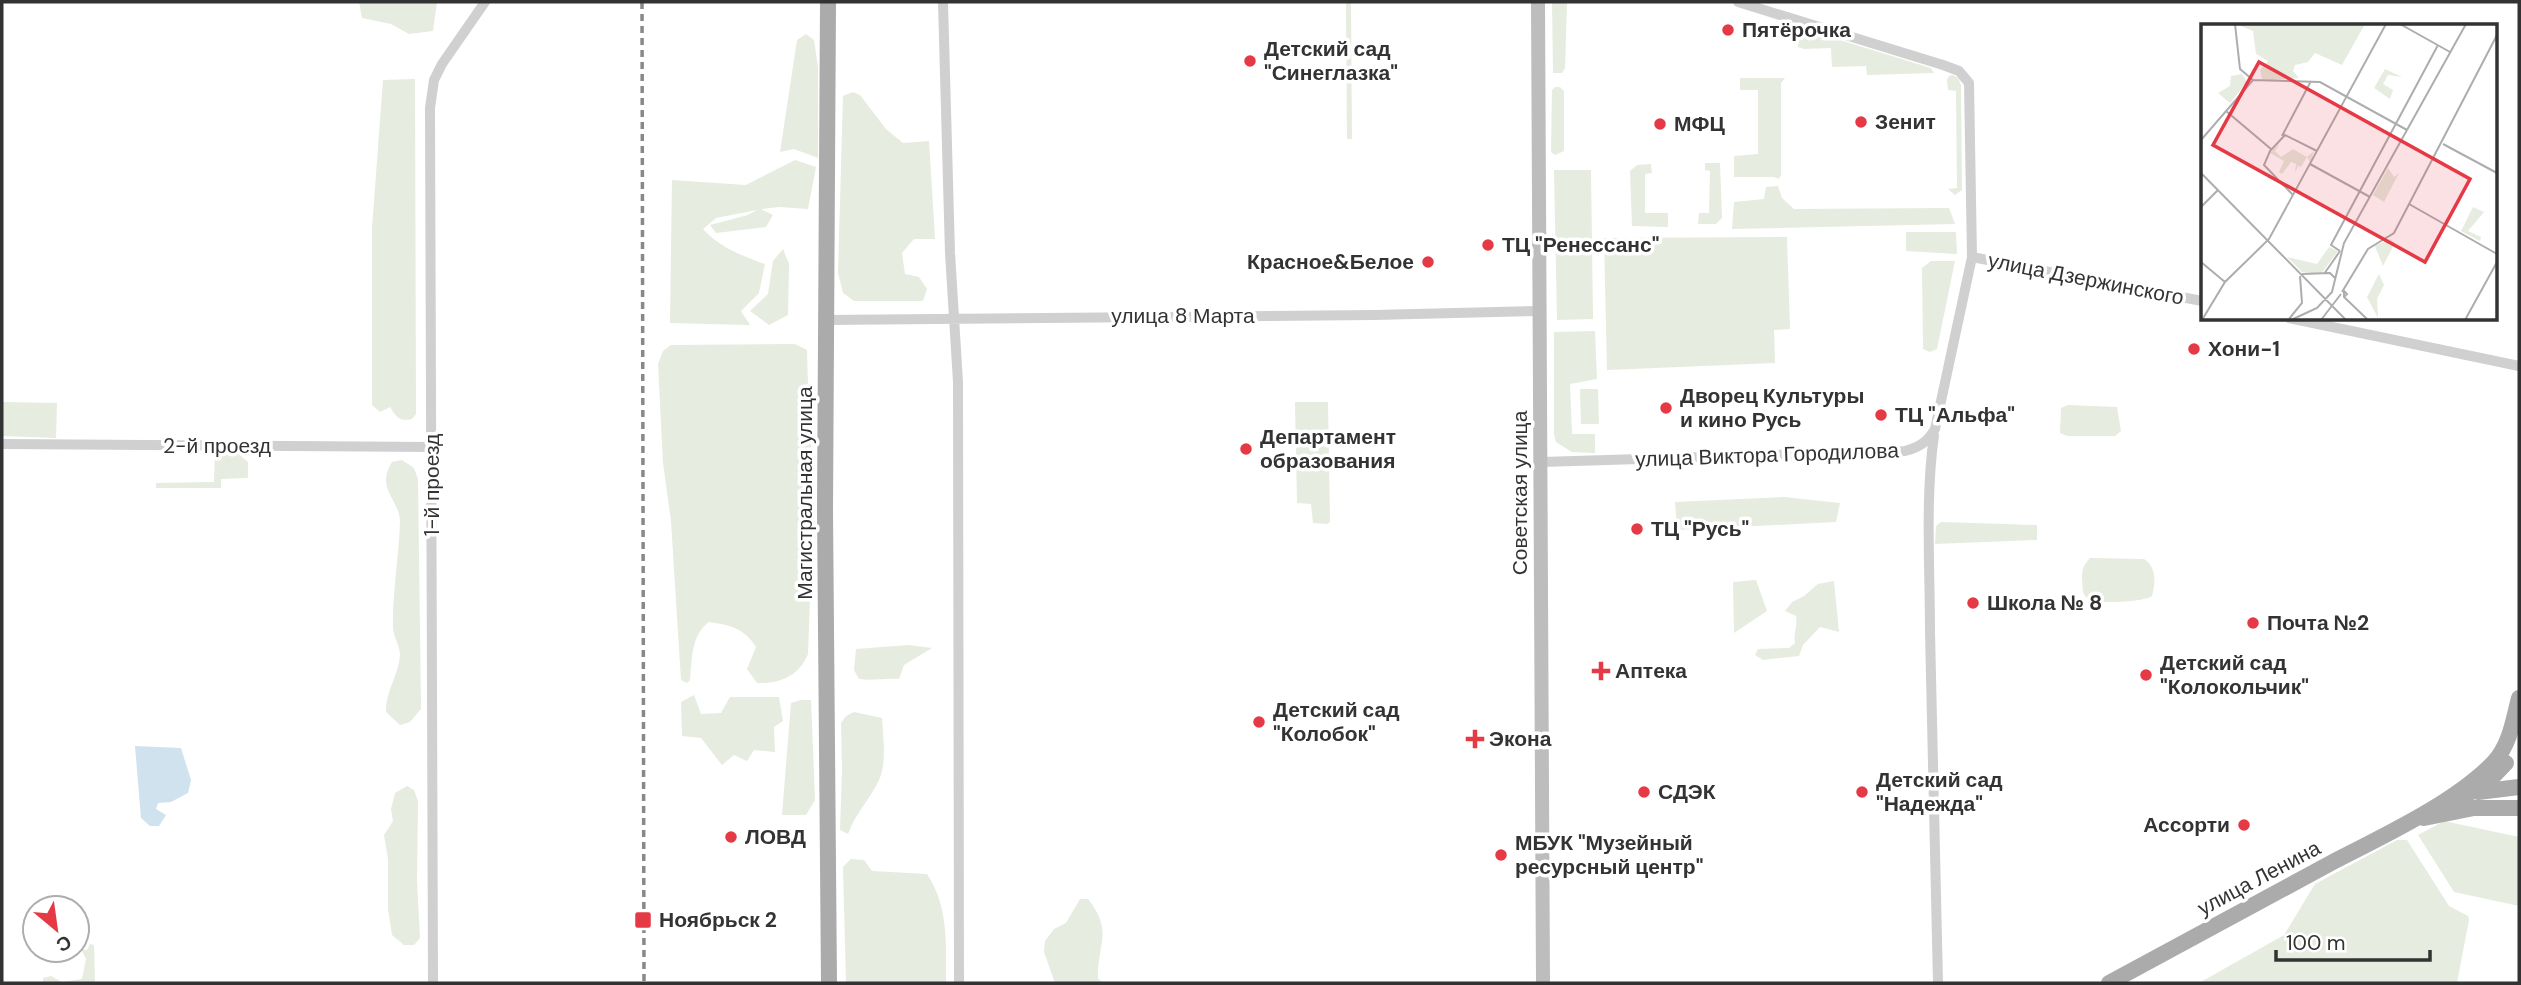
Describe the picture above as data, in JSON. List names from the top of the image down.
{
  "streets": {
    "main road": ["Магистральная улица", "Советская улица", "улица Ленина"],
    "street": [
      "улица Дзержинского",
      "улица 8 Марта",
      "2-й проезд",
      "улица Виктора Городилова",
      "1-й проезд"
    ]
  },
  "crossings": [
    ["улица 8 Марта", "Магистральная улица"],
    ["улица 8 Марта", "Советская улица"],
    ["2-й проезд", "1-й проезд"],
    ["улица Виктора Городилова", "Советская улица"]
  ],
  "places": {
    "other": [
      "Пятёрочка",
      "Детский сад \"Синеглазка\"",
      "Зенит",
      "МФЦ",
      "ТЦ \"Ренессанс\"",
      "Красное&Белое",
      "Хони-1",
      "Дворец Культуры и кино Русь",
      "ТЦ \"Альфа\"",
      "Департамент образования",
      "ТЦ \"Русь\"",
      "Школа № 8",
      "Почта №2",
      "Детский сад \"Колокольчик\"",
      "Детский сад \"Колобок\"",
      "СДЭК",
      "Детский сад \"Надежда\"",
      "Ассорти",
      "ЛОВД",
      "МБУК \"Музейный ресурсный центр\""
    ],
    "health": ["Аптека", "Экона"],
    "transit": ["Ноябрьск 2"]
  },
  "scale_bar": "100 m",
  "north": "bottom right"
}
